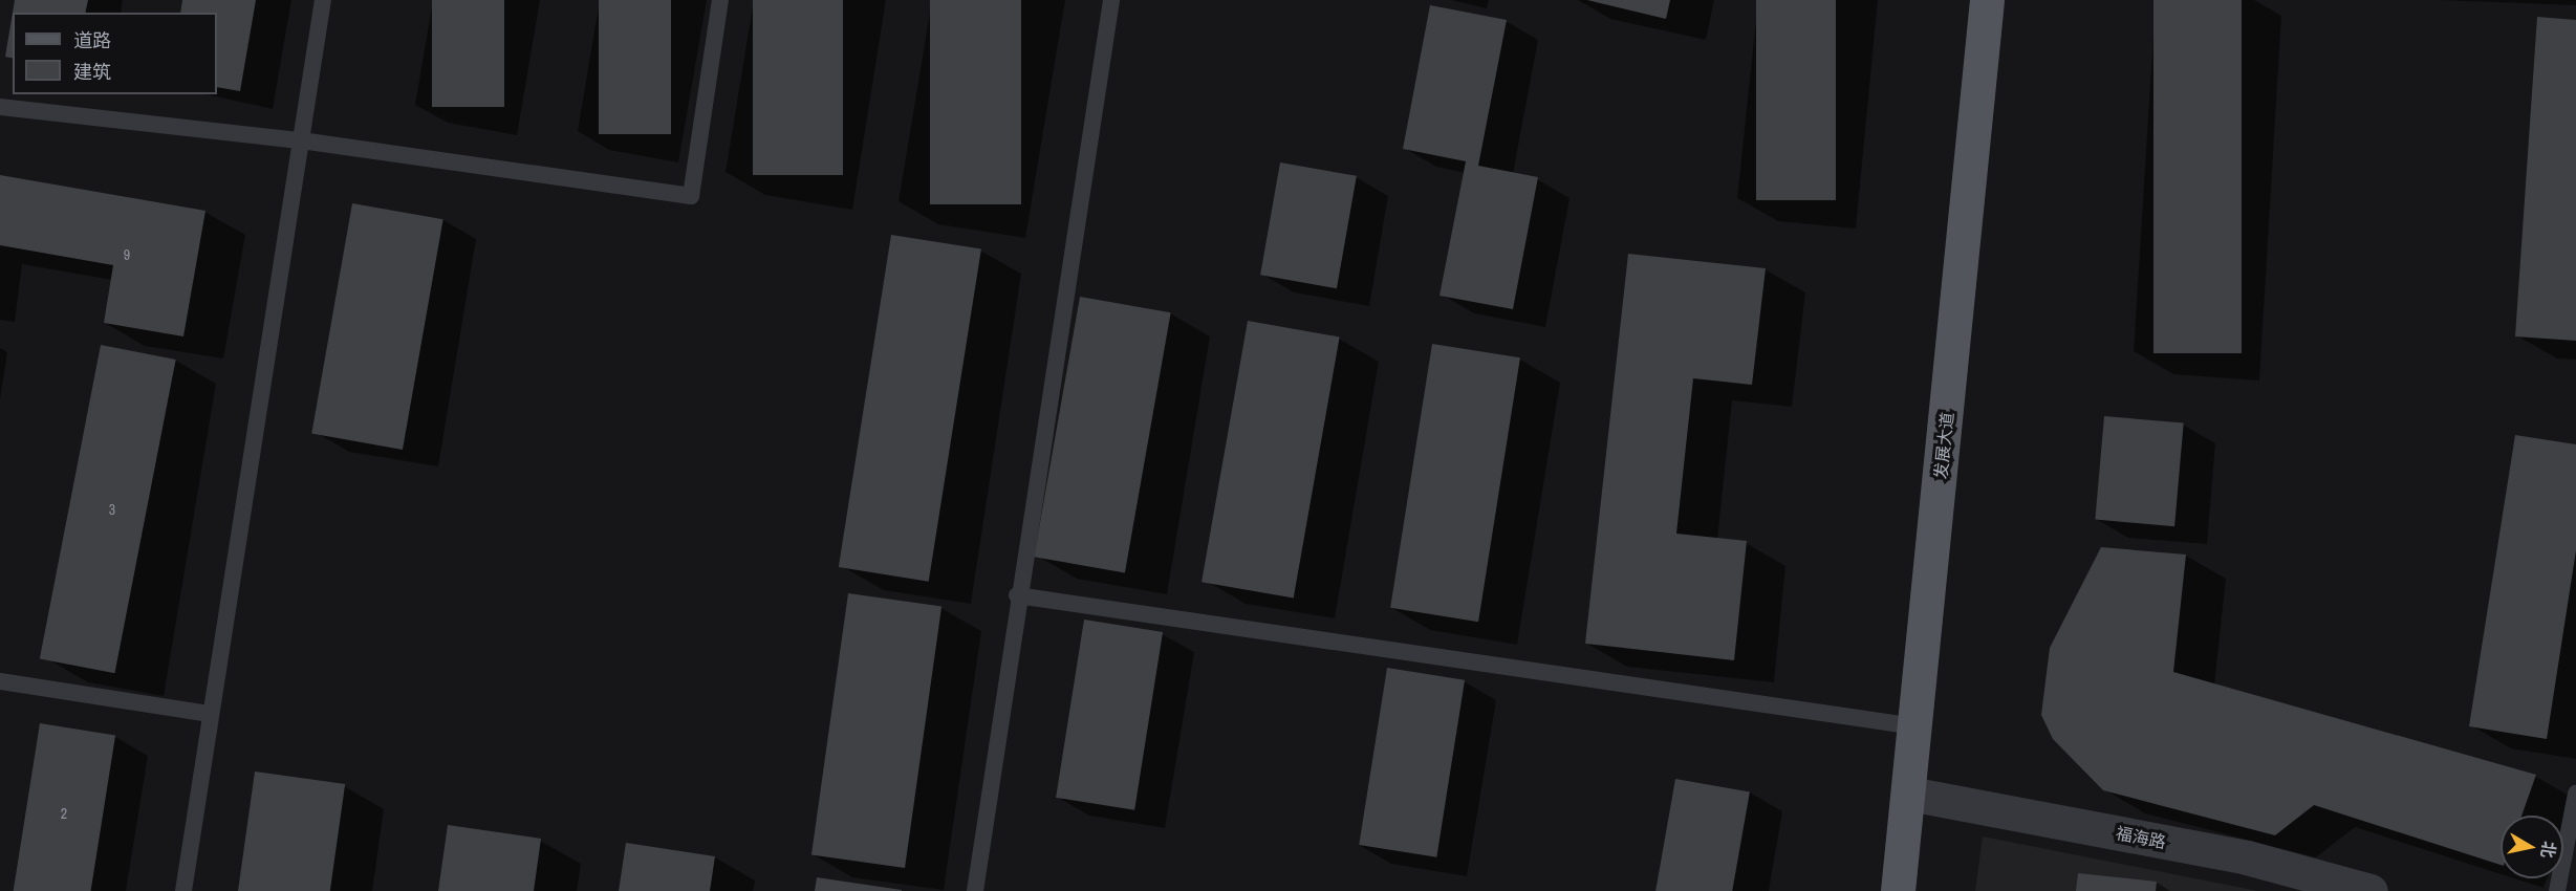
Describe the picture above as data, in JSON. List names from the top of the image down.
{
  "streets": {
    "main road": ["发展大道"],
    "street": ["福海路"]
  },
  "crossings": [
    ["发展大道", "福海路"]
  ],
  "house_numbers": ["9", "3", "2"],
  "legend": ["道路", "建筑"],
  "north": "right"
}
